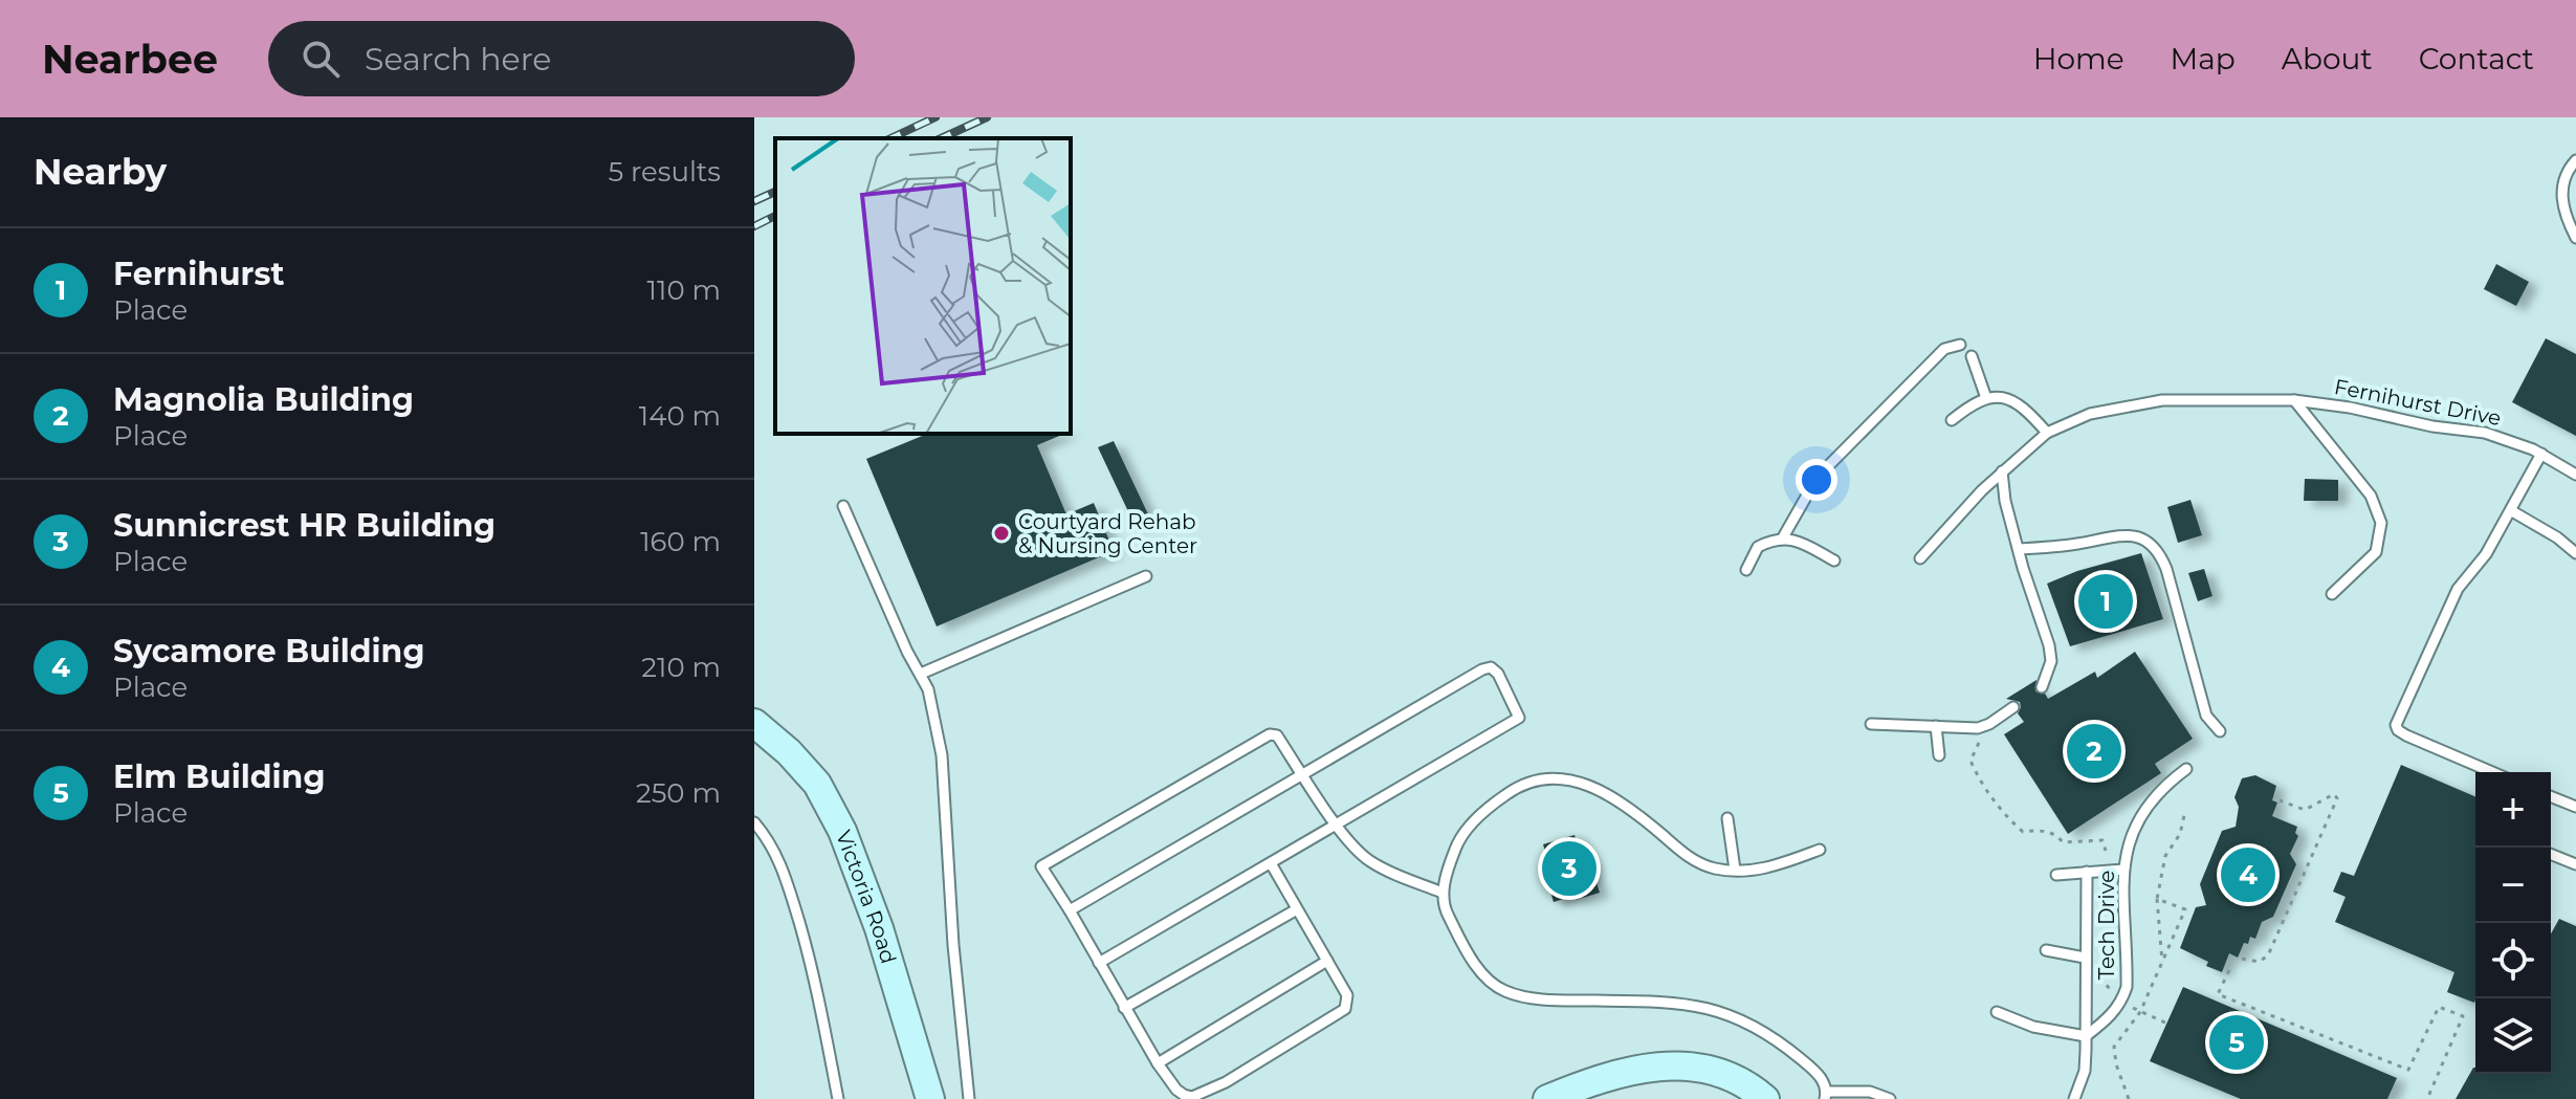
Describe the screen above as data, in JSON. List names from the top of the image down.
{
  "streets": {
    "street": ["Victoria Road"],
    "lane": ["Fernihurst Drive", "Tech Drive"]
  },
  "places": ["Courtyard Rehab & Nursing Center"],
  "page": {
    "header": "Nearbee",
    "search": "Search here",
    "nav": [
      "Home",
      "Map",
      "About",
      "Contact"
    ],
    "heading": ["Nearby", "5 results"],
    "list": [
      {
        "mark": "1",
        "name": "Fernihurst",
        "note": "Place",
        "value": "110 m"
      },
      {
        "mark": "2",
        "name": "Magnolia Building",
        "note": "Place",
        "value": "140 m"
      },
      {
        "mark": "3",
        "name": "Sunnicrest HR Building",
        "note": "Place",
        "value": "160 m"
      },
      {
        "mark": "4",
        "name": "Sycamore Building",
        "note": "Place",
        "value": "210 m"
      },
      {
        "mark": "5",
        "name": "Elm Building",
        "note": "Place",
        "value": "250 m"
      }
    ],
    "pins": [
      "1",
      "2",
      "3",
      "4",
      "5"
    ],
    "map_buttons": ["+", "−"]
  }
}
